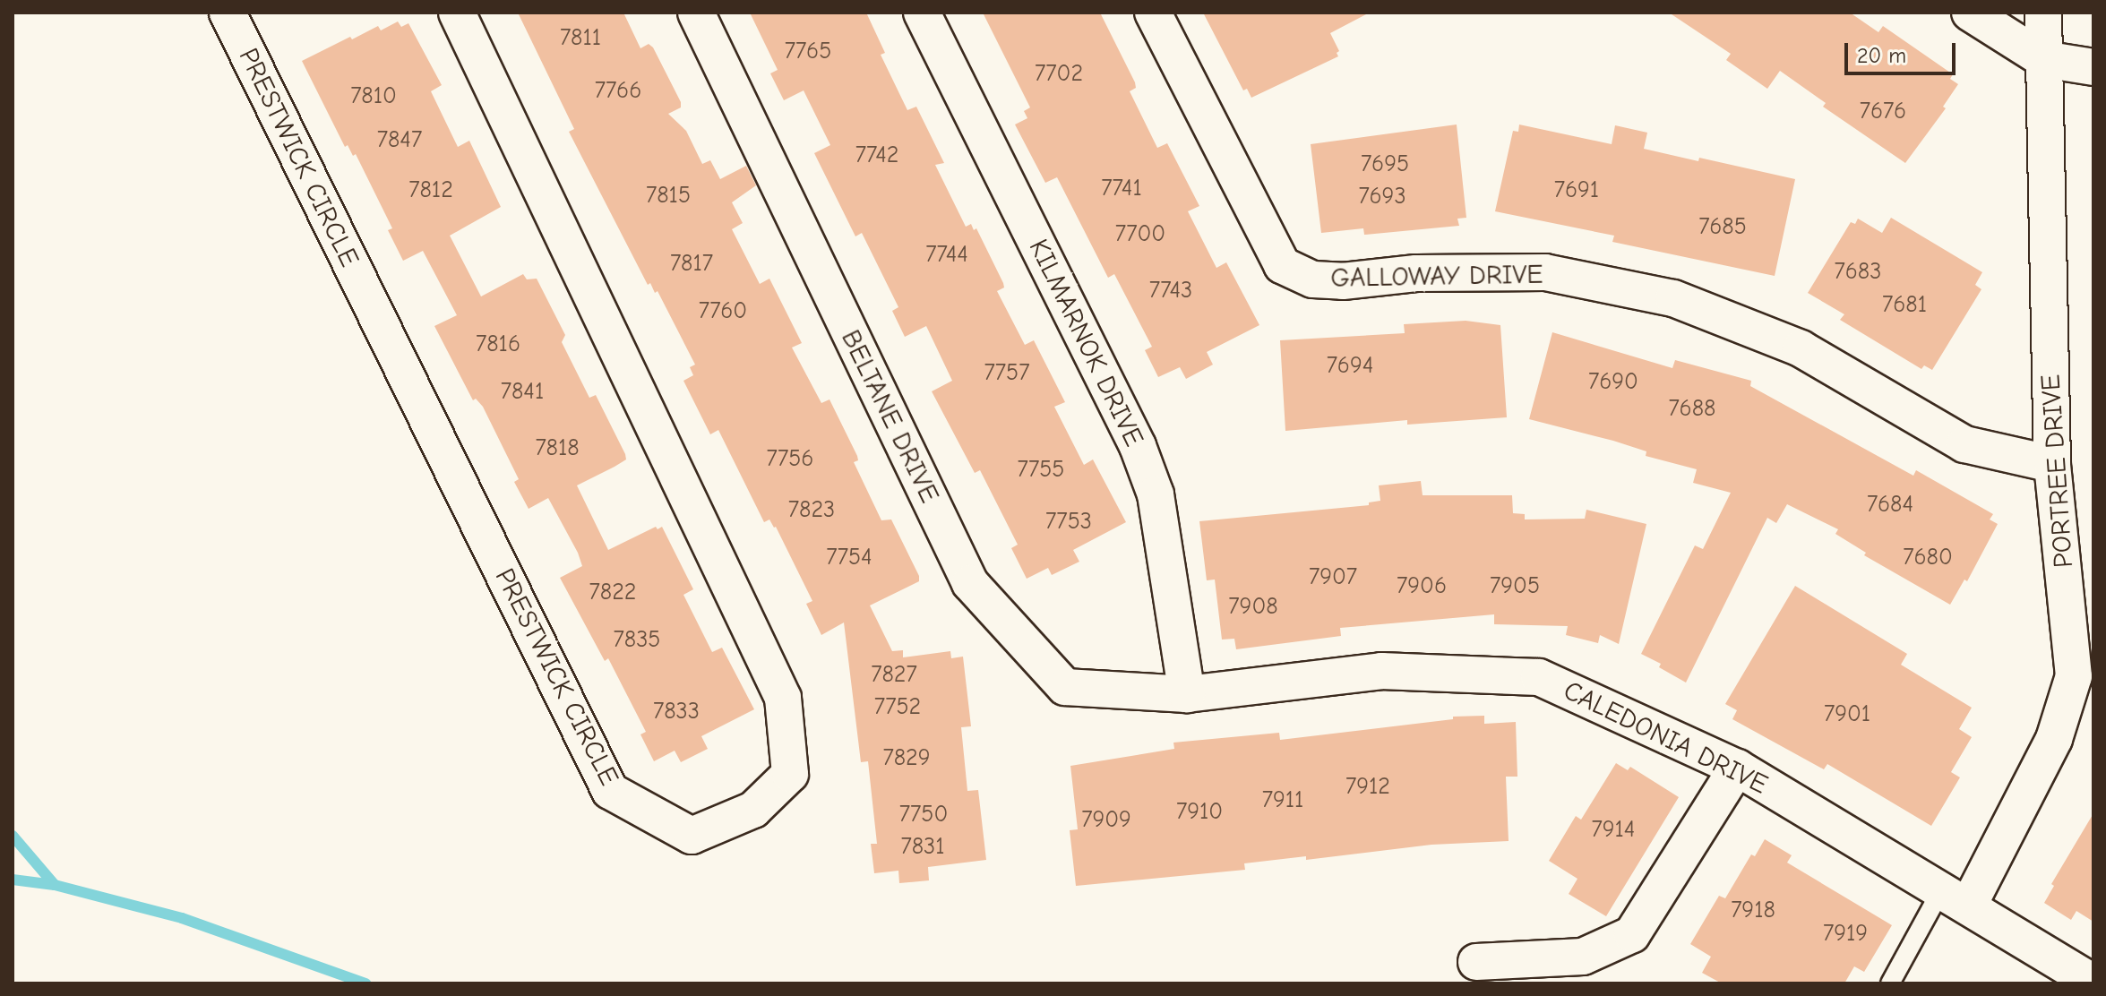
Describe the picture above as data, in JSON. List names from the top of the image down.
{
  "streets": {
    "street": [
      "PRESTWICK CIRCLE",
      "GALLOWAY DRIVE",
      "KILMARNOK DRIVE",
      "BELTANE DRIVE",
      "PORTREE DRIVE",
      "CALEDONIA DRIVE"
    ]
  },
  "crossings": [
    ["GALLOWAY DRIVE", "PORTREE DRIVE"],
    ["KILMARNOK DRIVE", "BELTANE DRIVE"],
    ["KILMARNOK DRIVE", "CALEDONIA DRIVE"],
    ["BELTANE DRIVE", "CALEDONIA DRIVE"],
    ["PORTREE DRIVE", "CALEDONIA DRIVE"]
  ],
  "house_numbers": [
    "7811",
    "7765",
    "7702",
    "7766",
    "7810",
    "7676",
    "7847",
    "7742",
    "7695",
    "7741",
    "7812",
    "7691",
    "7815",
    "7693",
    "7685",
    "7700",
    "7744",
    "7817",
    "7683",
    "7743",
    "7681",
    "7760",
    "7816",
    "7694",
    "7757",
    "7690",
    "7841",
    "7688",
    "7818",
    "7756",
    "7755",
    "7684",
    "7823",
    "7753",
    "7754",
    "7680",
    "7907",
    "7906",
    "7905",
    "7822",
    "7908",
    "7835",
    "7827",
    "7752",
    "7833",
    "7901",
    "7829",
    "7912",
    "7911",
    "7910",
    "7750",
    "7909",
    "7914",
    "7831",
    "7918",
    "7919"
  ],
  "scale_bar": "20 m"
}
